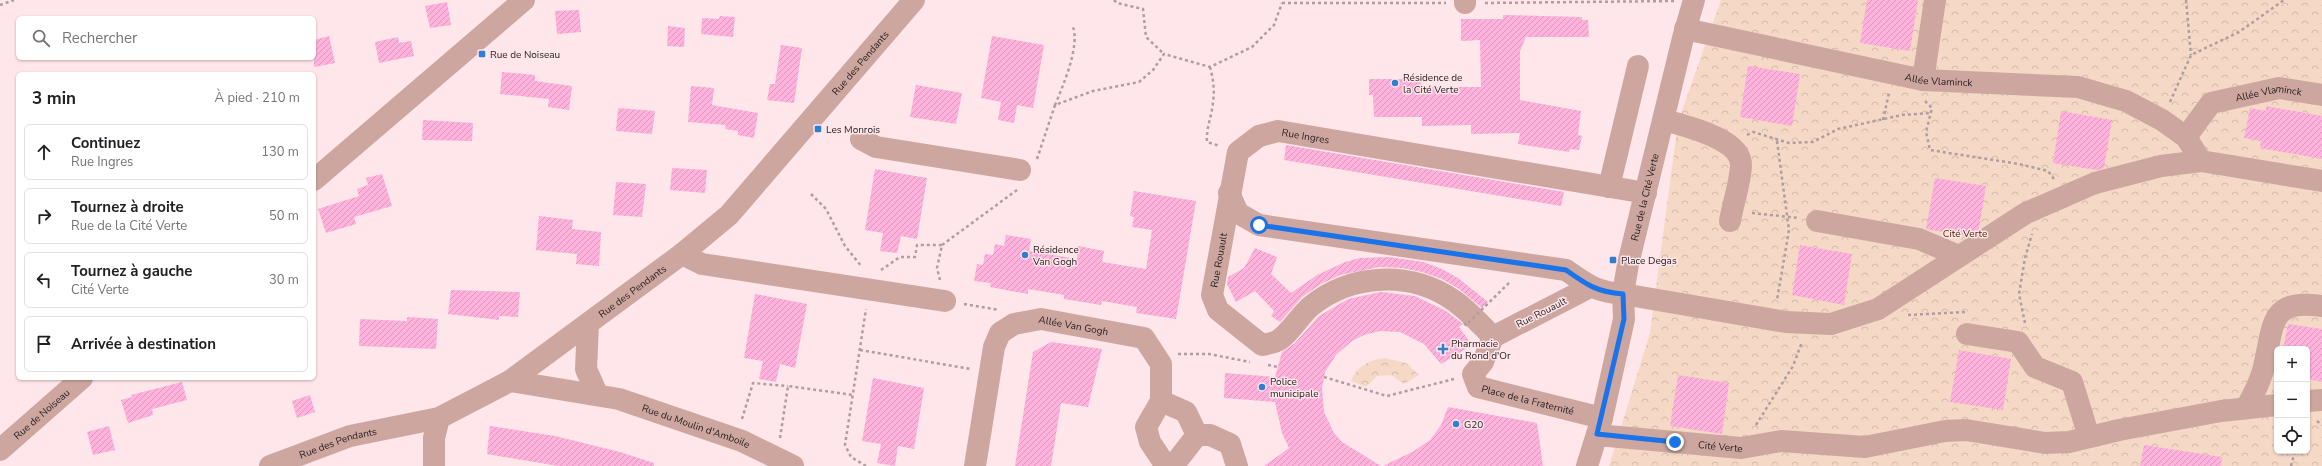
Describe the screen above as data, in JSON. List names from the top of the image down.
{
  "streets": {
    "street": [
      "Rue des Pendants",
      "Allée Vlaminck",
      "Rue Ingres",
      "Rue de la Cité Verte",
      "Rue Rouault",
      "Allée Van Gogh",
      "Place de la Fraternité",
      "Rue de Noiseau",
      "Rue du Moulin d'Amboile",
      "Cité Verte"
    ]
  },
  "crossings": [
    ["Rue des Pendants", "Rue du Moulin d'Amboile"],
    ["Allée Vlaminck", "Rue de la Cité Verte"],
    ["Rue Ingres", "Rue de la Cité Verte"],
    ["Rue de la Cité Verte", "Place de la Fraternité"],
    ["Rue de la Cité Verte", "Cité Verte"],
    ["Place de la Fraternité", "Cité Verte"]
  ],
  "parks": ["Cité Verte"],
  "places": {
    "transit": ["Rue de Noiseau", "Les Monrois", "Place Degas"],
    "other": [
      "Résidence de la Cité Verte",
      "Résidence Van Gogh",
      "Police municipale",
      "G20"
    ],
    "health": ["Pharmacie du Rond d'Or"]
  },
  "page": {
    "search": "Rechercher",
    "heading": ["3 min", "À pied · 210 m"],
    "list": [
      ["Continuez", "Rue Ingres", "130 m"],
      ["Tournez à droite", "Rue de la Cité Verte", "50 m"],
      ["Tournez à gauche", "Cité Verte", "30 m"],
      "Arrivée à destination"
    ],
    "map_buttons": ["+", "−"]
  }
}
